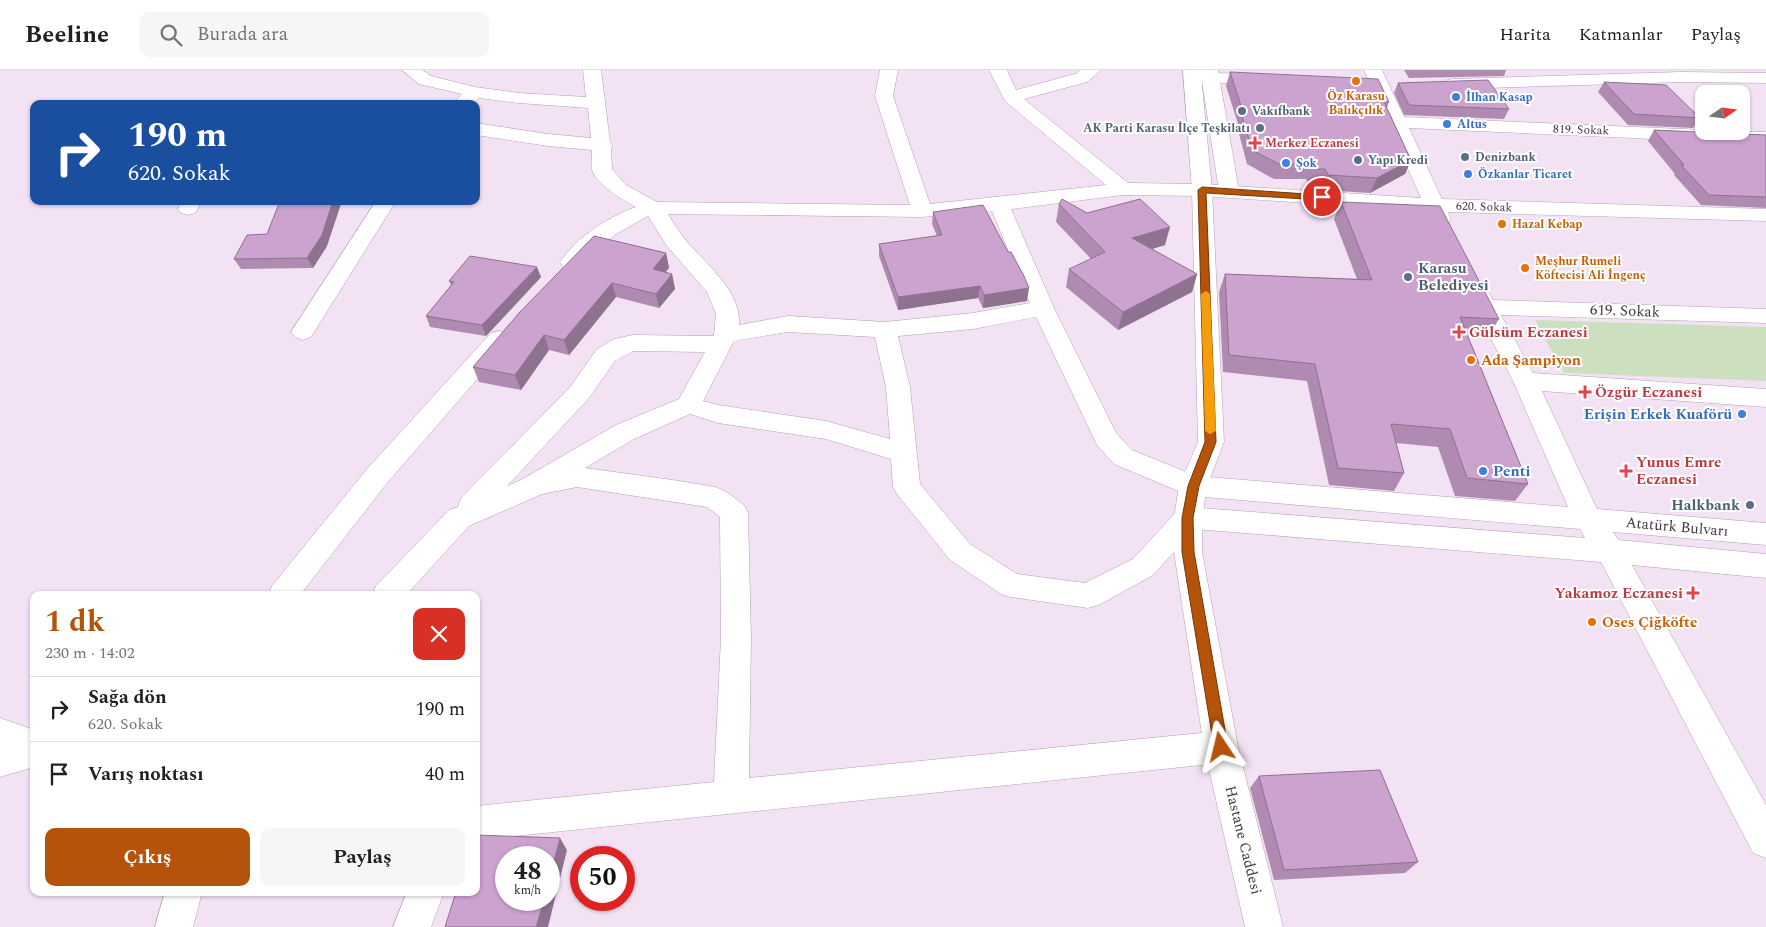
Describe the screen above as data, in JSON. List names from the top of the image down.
{
  "streets": {
    "street": [
      "819. Sokak",
      "620. Sokak",
      "619. Sokak",
      "Atatürk Bulvarı",
      "Hastane Caddesi"
    ]
  },
  "crossings": [
    ["620. Sokak", "Atatürk Bulvarı"],
    ["620. Sokak", "Hastane Caddesi"],
    ["Atatürk Bulvarı", "Hastane Caddesi"]
  ],
  "places": {
    "other": [
      "Öz Karasu Balıkçılık",
      "İlhan Kasap",
      "Vakıfbank",
      "Altus",
      "AK Parti Karasu İlçe Teşkilatı",
      "Denizbank",
      "Yapı Kredi",
      "Şok",
      "Özkanlar Ticaret",
      "Hazal Kebap",
      "Meşhur Rumeli Köftecisi Ali İngenç",
      "Karasu Belediyesi",
      "Ada Şampiyon",
      "Erişin Erkek Kuaförü",
      "Penti",
      "Halkbank",
      "Oses Çiğköfte"
    ],
    "health": [
      "Merkez Eczanesi",
      "Gülsüm Eczanesi",
      "Özgür Eczanesi",
      "Yunus Emre Eczanesi",
      "Yakamoz Eczanesi"
    ]
  },
  "north": "right",
  "page": {
    "header": "Beeline",
    "search": "Burada ara",
    "nav": ["Harita", "Katmanlar", "Paylaş"],
    "turn": ["190 m", "620. Sokak"],
    "heading": ["1 dk", "230 m · 14:02"],
    "list": [
      {
        "name": "Sağa dön",
        "note": "620. Sokak",
        "value": "190 m"
      },
      {
        "name": "Varış noktası",
        "value": "40 m"
      }
    ],
    "buttons": ["Çıkış", "Paylaş"],
    "speed": "48 km/h",
    "limit": "50"
  }
}
